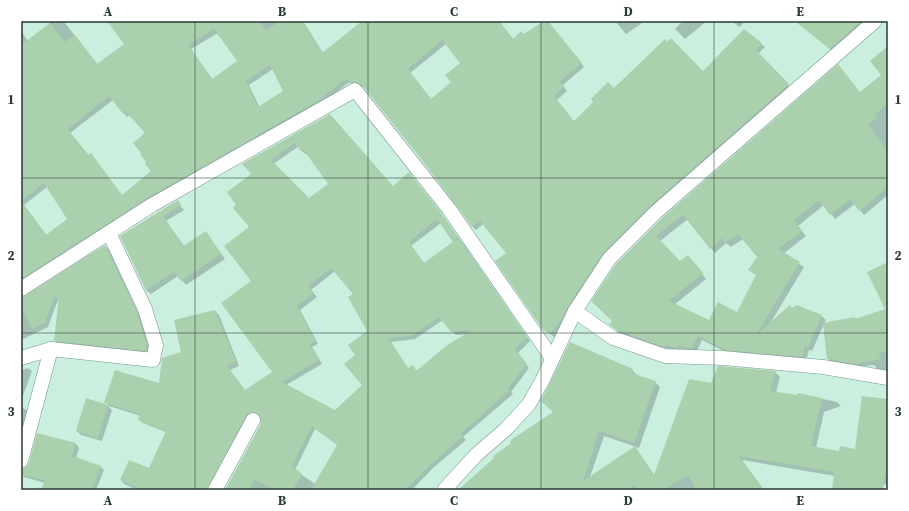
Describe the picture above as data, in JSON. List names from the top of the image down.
{
  "grid": {
    "columns": [
      "A",
      "B",
      "C",
      "D",
      "E"
    ],
    "rows": ["1", "2", "3"]
  }
}
